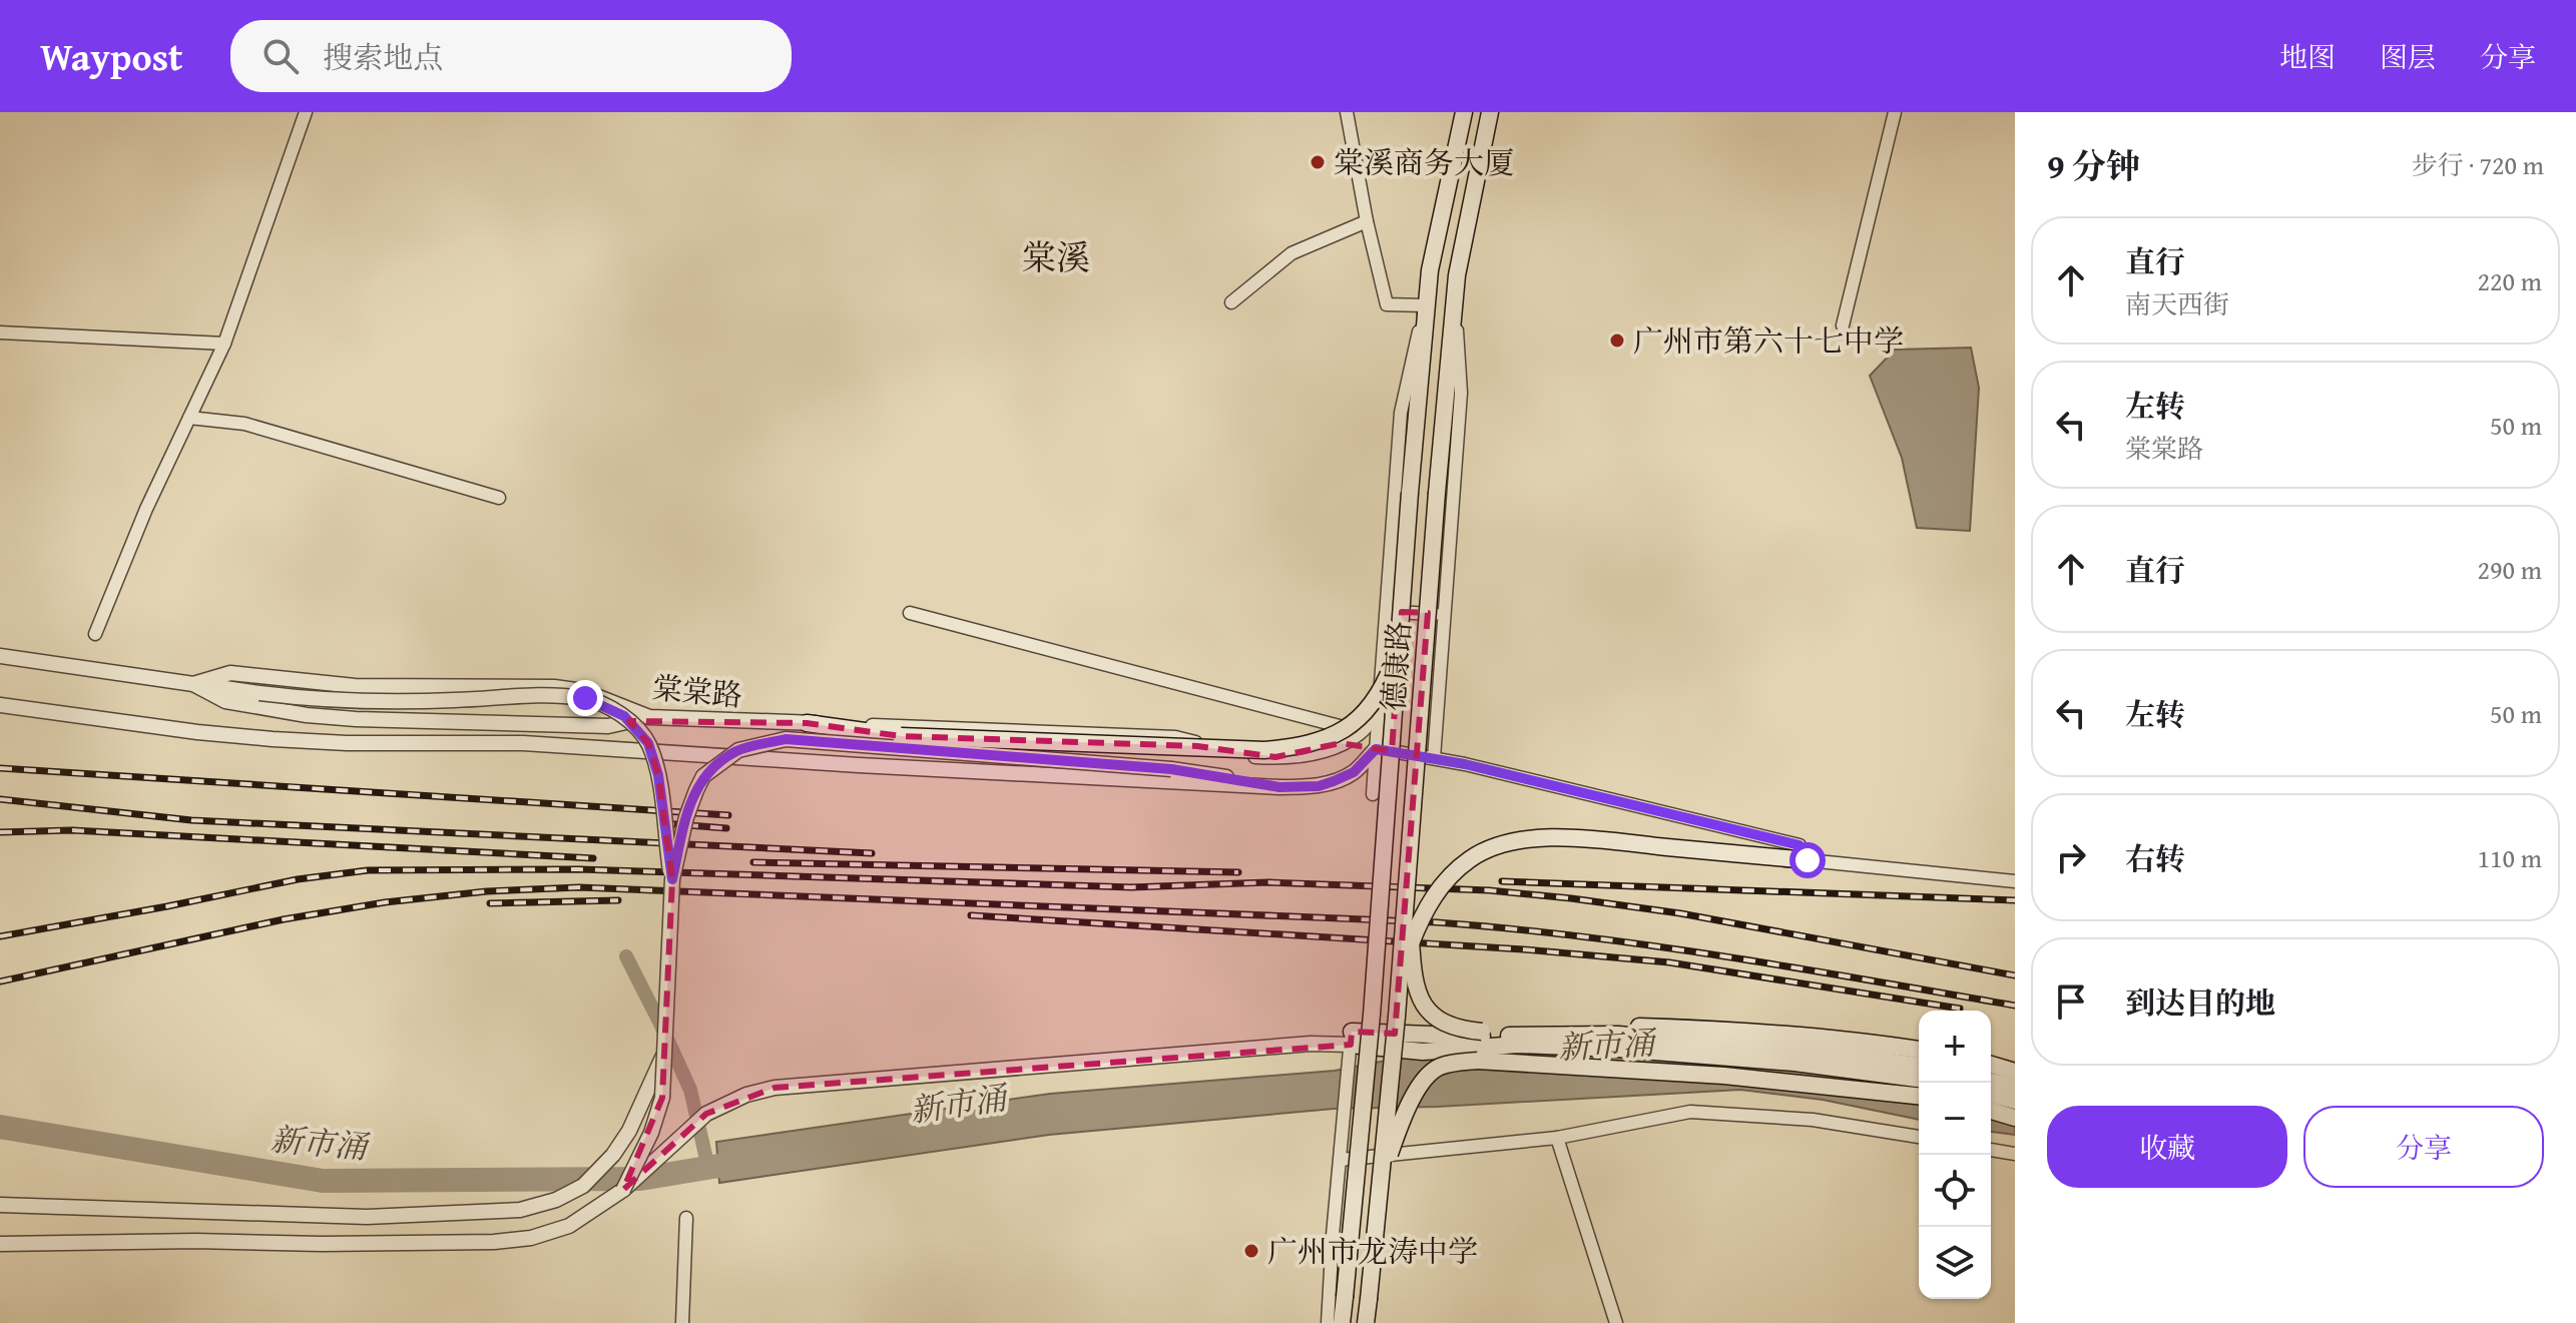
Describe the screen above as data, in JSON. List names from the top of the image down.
{
  "streets": {
    "main road": ["德康路"],
    "street": ["棠棠路"]
  },
  "districts": ["棠溪"],
  "water": ["新市涌"],
  "places": ["棠溪商务大厦", "广州市第六十七中学", "广州市龙涛中学"],
  "page": {
    "header": "Waypost",
    "search": "搜索地点",
    "nav": ["地图", "图层", "分享"],
    "heading": ["9 分钟", "步行 · 720 m"],
    "list": [
      ["直行", "南天西街", "220 m"],
      ["左转", "棠棠路", "50 m"],
      ["直行", "290 m"],
      ["左转", "50 m"],
      ["右转", "110 m"],
      "到达目的地"
    ],
    "map_buttons": ["+", "−"],
    "buttons": ["收藏", "分享"]
  }
}
